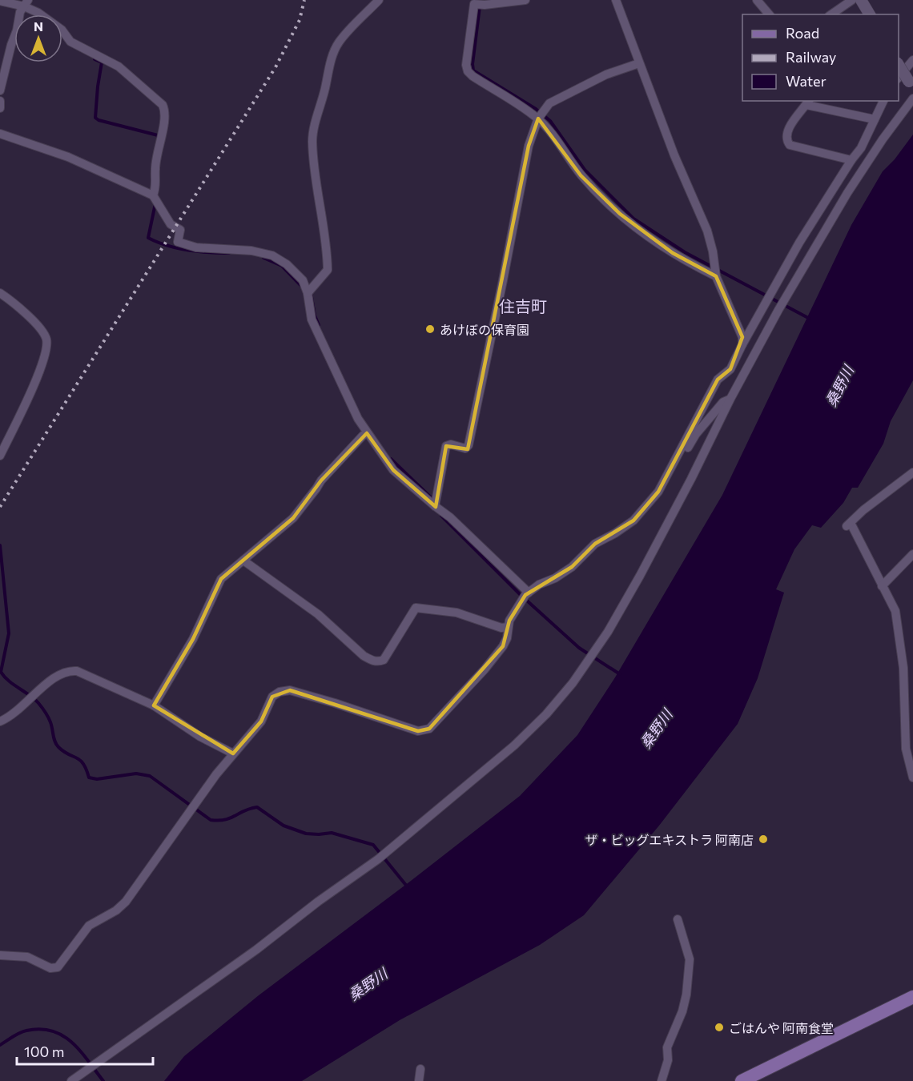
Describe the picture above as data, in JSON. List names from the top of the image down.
{
  "districts": ["住吉町"],
  "water": ["桑野川"],
  "places": ["あけぼの保育園", "ザ・ビッグエキストラ 阿南店", "ごはんや 阿南食堂"],
  "legend": ["Road", "Railway", "Water"],
  "scale_bar": "100 m",
  "north": "top"
}
